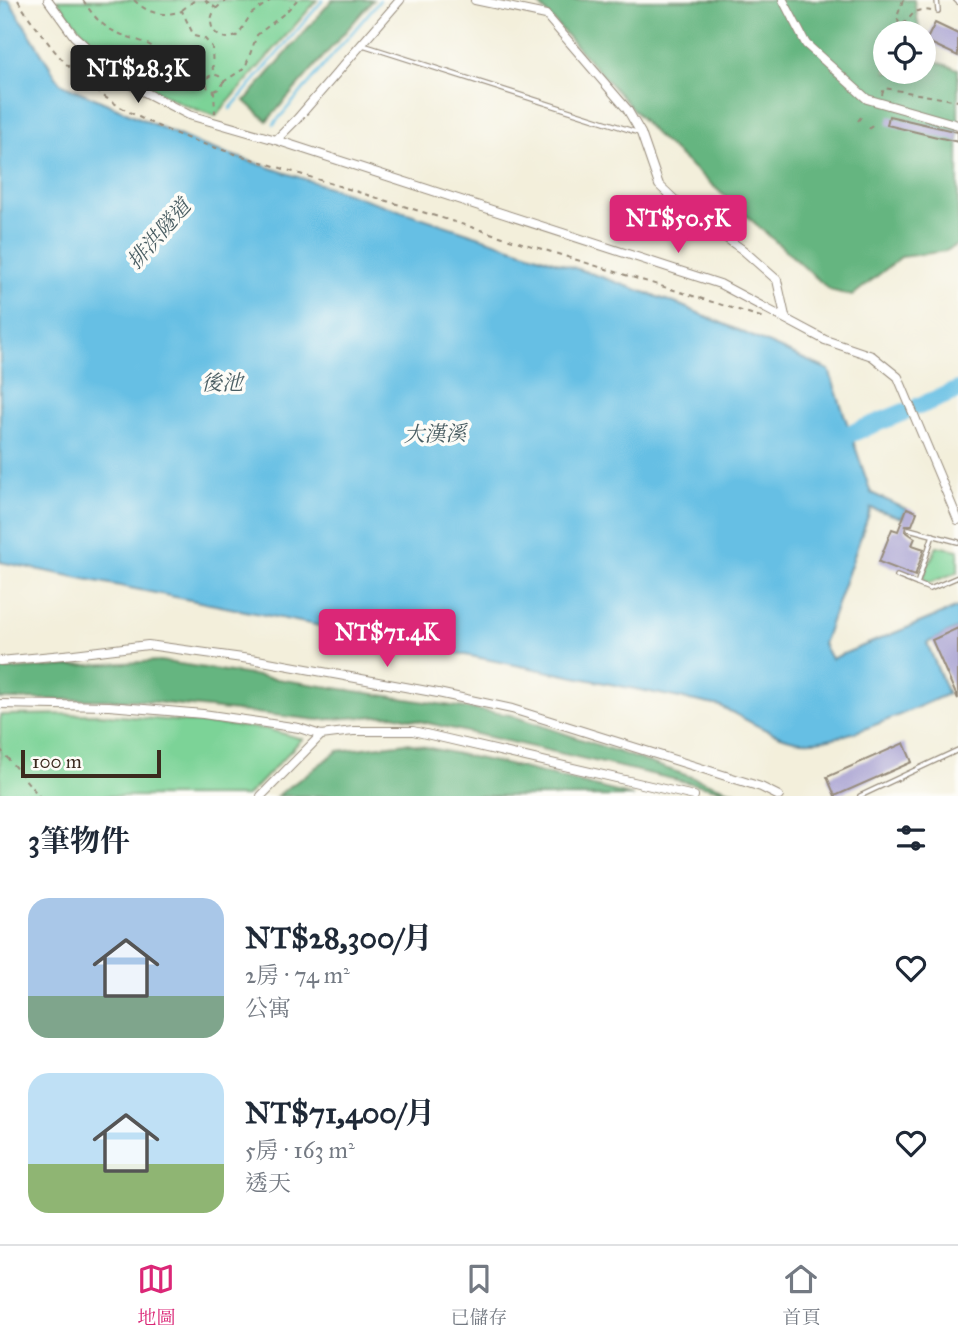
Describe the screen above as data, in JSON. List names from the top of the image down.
{
  "water": ["排洪隧道", "後池", "大漢溪"],
  "scale_bar": "100 m",
  "page": {
    "price": ["NT$28.3K", "NT$50.5K", "NT$71.4K"],
    "scale": "100 m",
    "heading": "3筆物件",
    "list": [
      {
        "name": "NT$28,300/月",
        "note": "2房 · 74 m² · 公寓"
      },
      {
        "name": "NT$71,400/月",
        "note": "5房 · 163 m² · 透天"
      }
    ],
    "tabs": ["地圖", "已儲存", "首頁"]
  }
}
